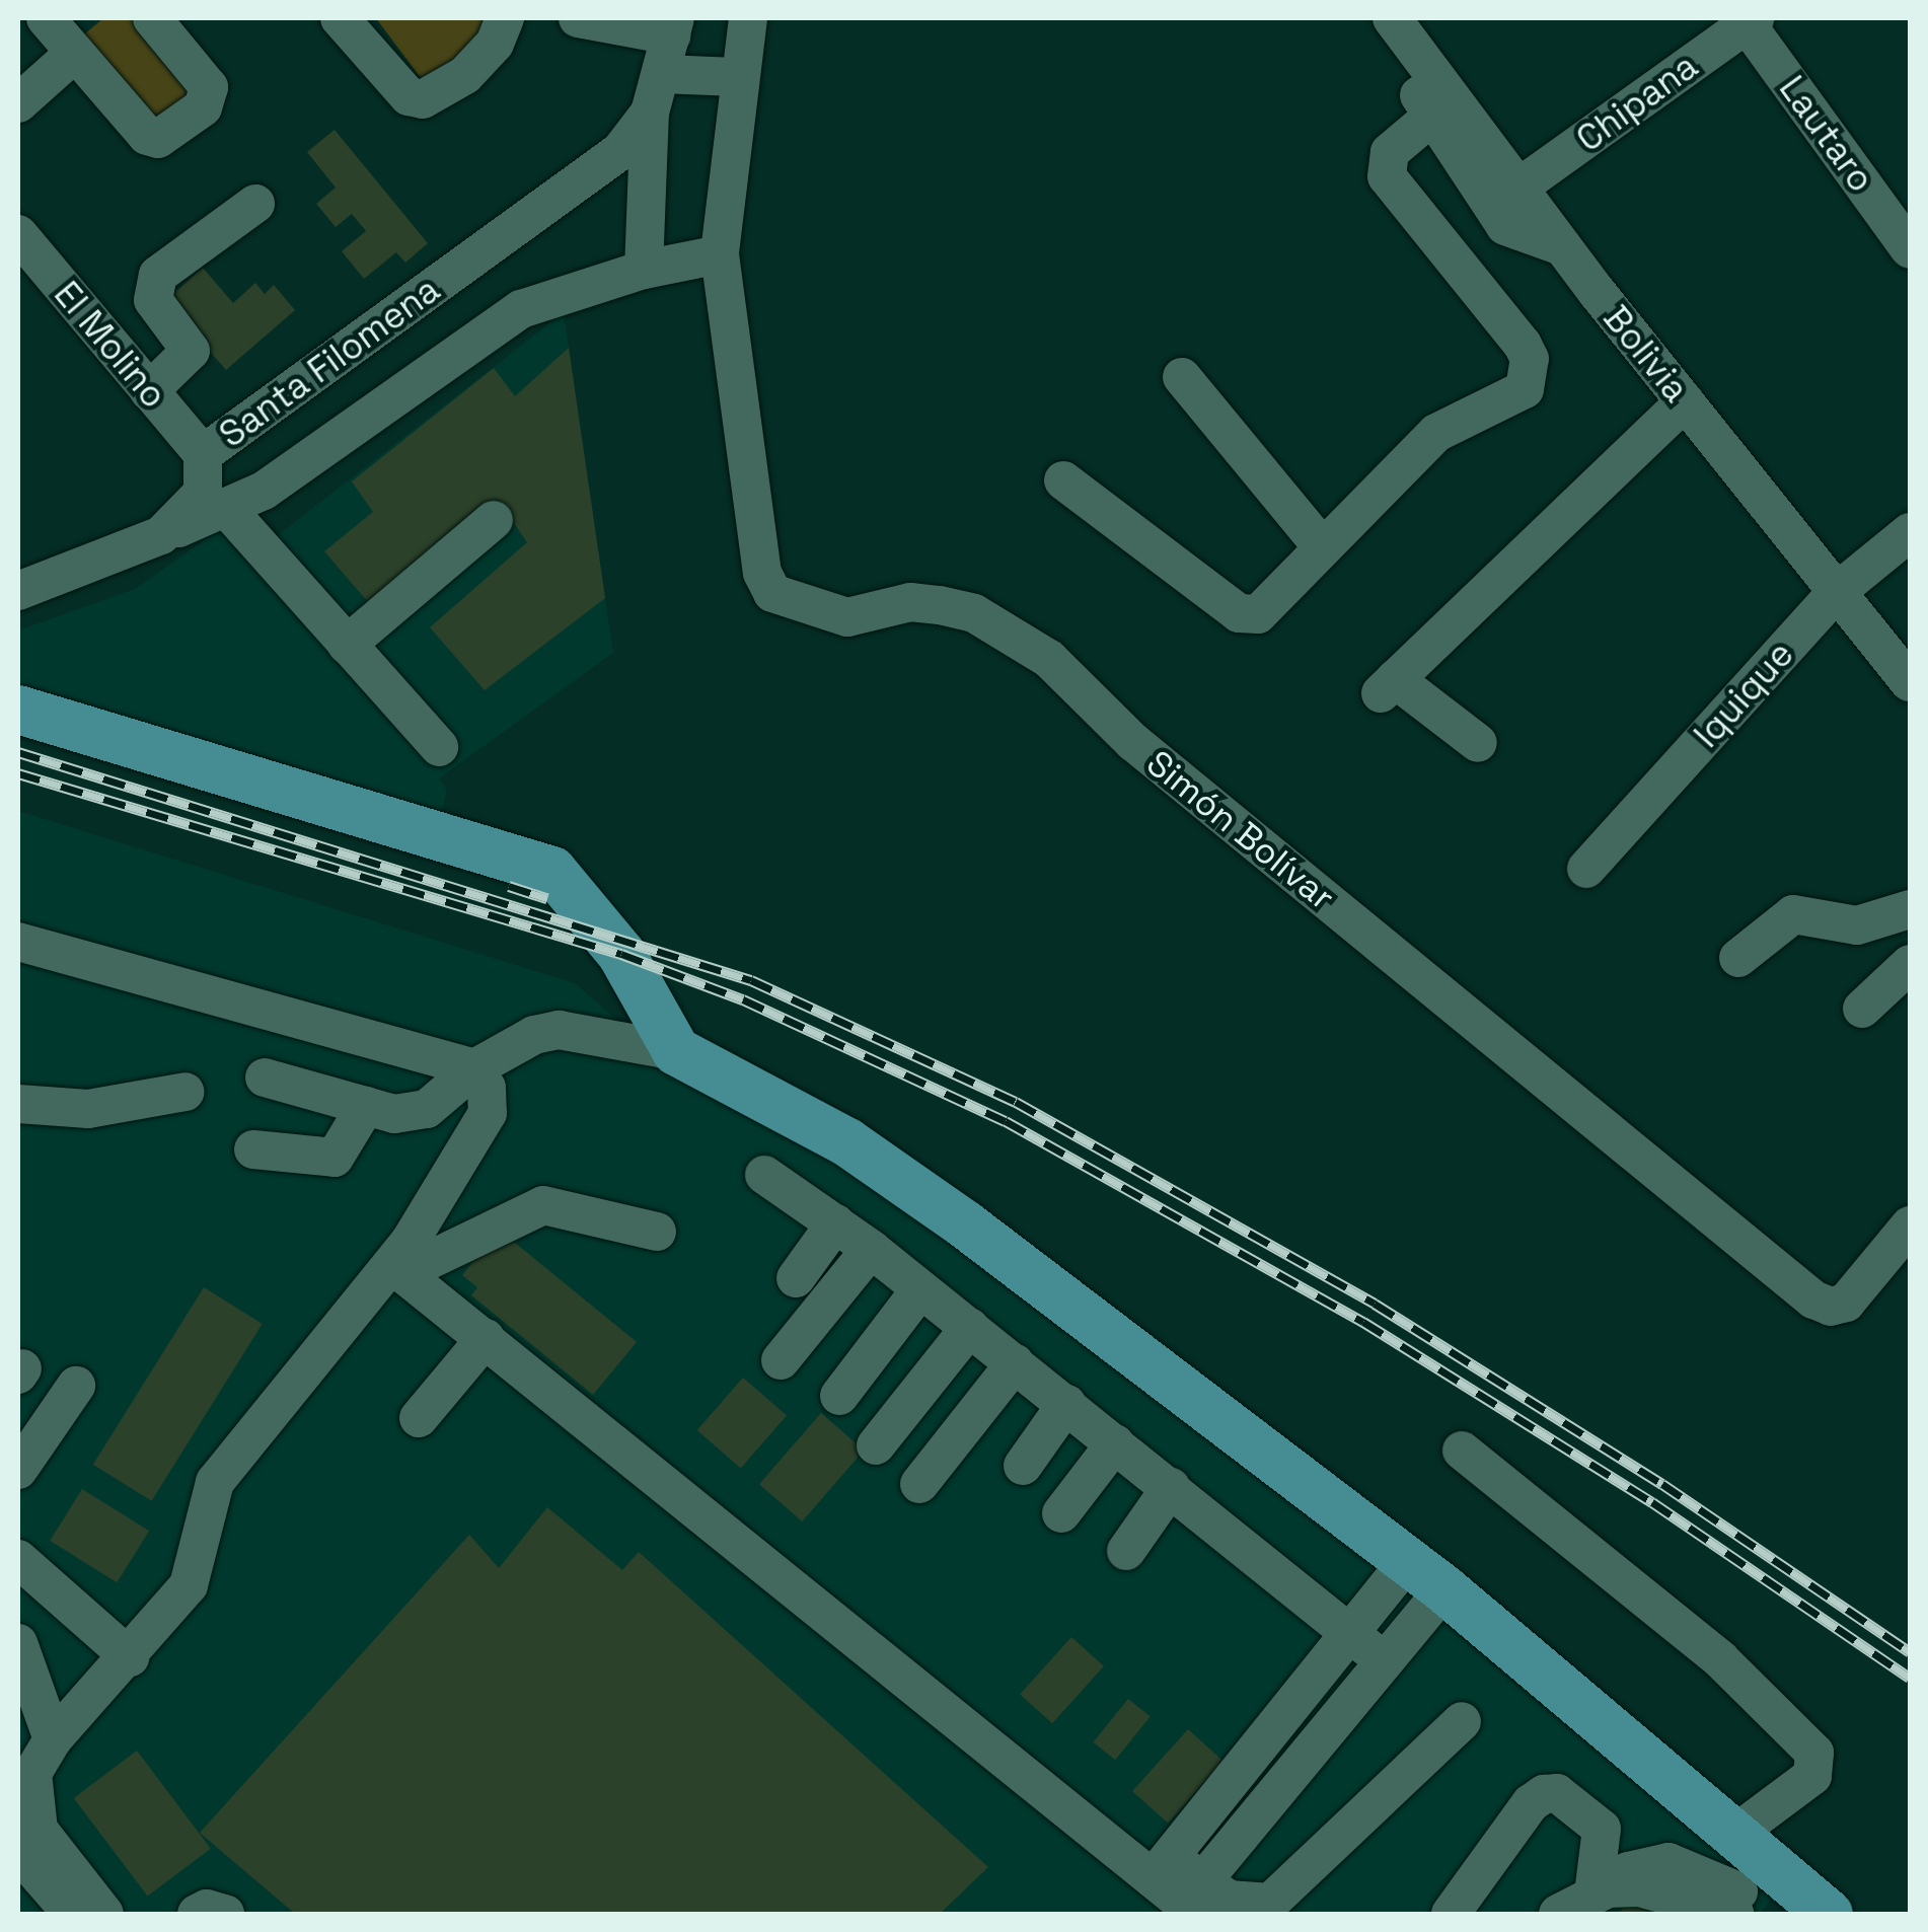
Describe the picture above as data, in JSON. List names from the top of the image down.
{
  "streets": {
    "street": [
      "Chipana",
      "Lautaro",
      "El Molino",
      "Bolivia",
      "Santa Filomena",
      "Iquique",
      "Simón Bolívar"
    ]
  },
  "crossings": [
    ["Chipana", "Lautaro"],
    ["Chipana", "Bolivia"],
    ["El Molino", "Santa Filomena"],
    ["Bolivia", "Iquique"]
  ]
}
